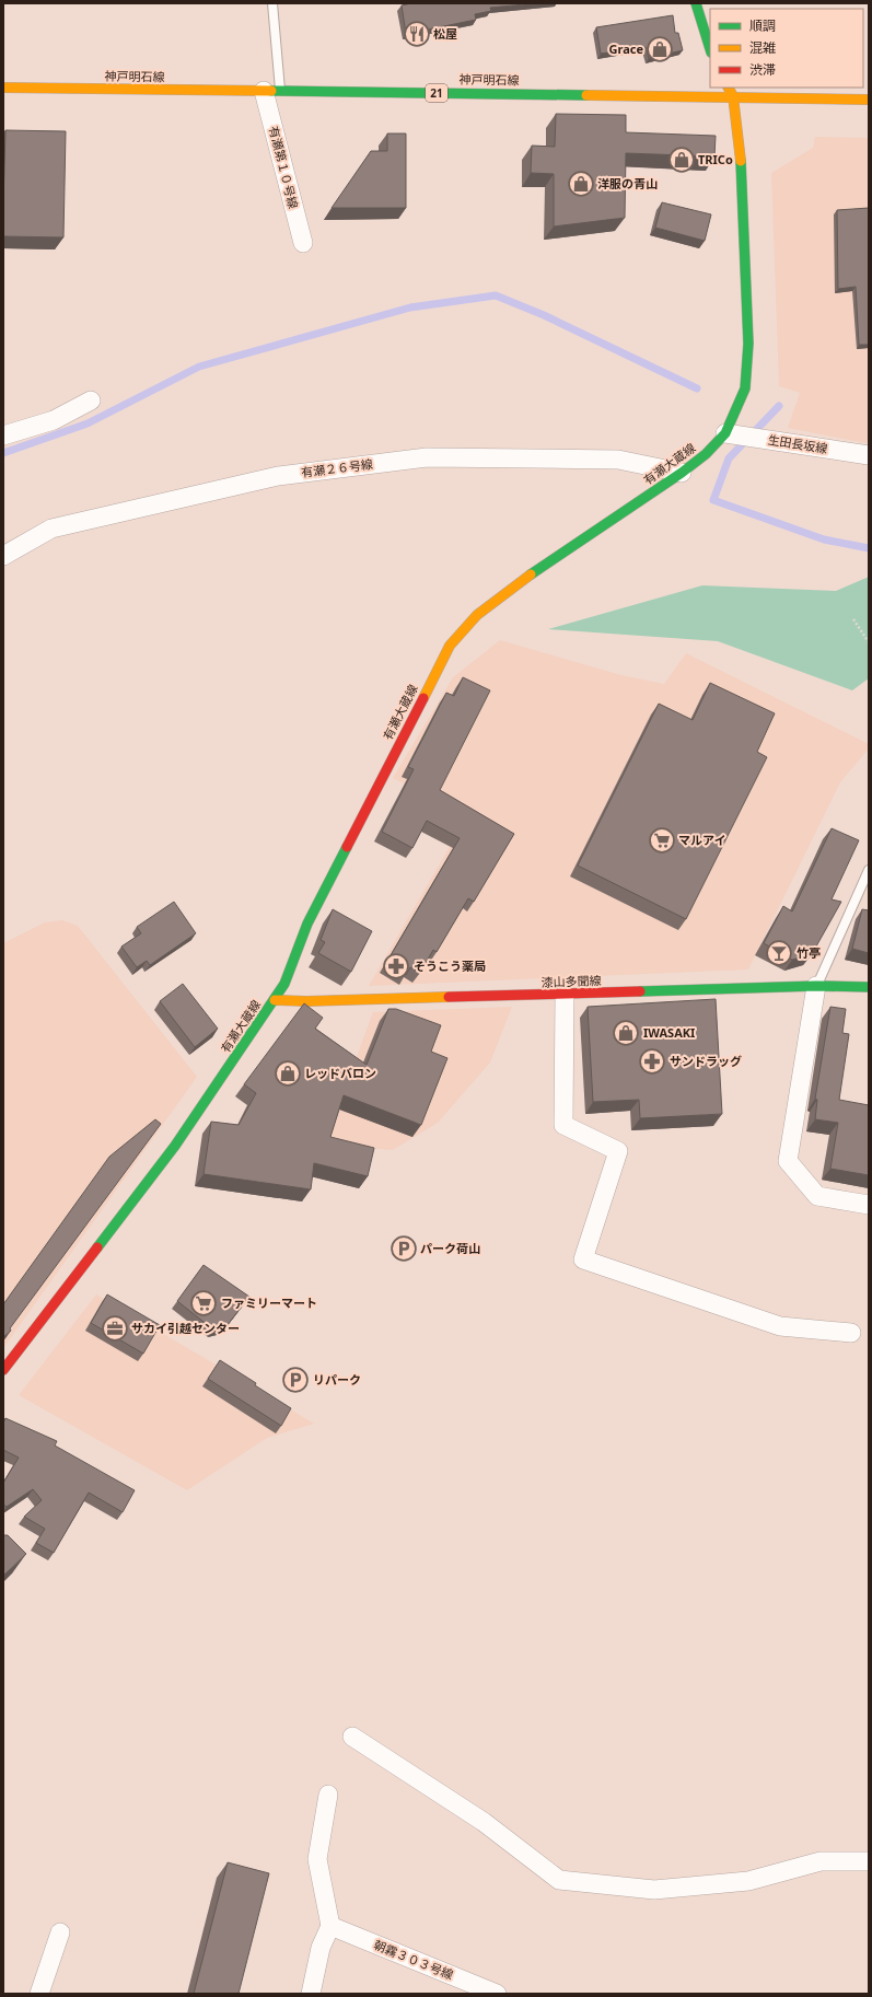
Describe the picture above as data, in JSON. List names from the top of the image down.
{
  "streets": {
    "main road": [
      "神戸明石線",
      "21",
      "有瀬大蔵線",
      "漆山多聞線"
    ],
    "street": [
      "有瀬第１０号線",
      "生田長坂線",
      "有瀬２６号線",
      "朝霧３０３号線"
    ]
  },
  "crossings": [
    ["神戸明石線", "有瀬第１０号線"],
    ["神戸明石線", "有瀬大蔵線"],
    ["生田長坂線", "有瀬大蔵線"],
    ["有瀬大蔵線", "有瀬２６号線"],
    ["有瀬大蔵線", "漆山多聞線"]
  ],
  "places": {
    "restaurant": ["松屋"],
    "shop": [
      "Grace",
      "TRICo",
      "洋服の青山",
      "IWASAKI",
      "レッドバロン"
    ],
    "supermarket": ["マルアイ", "ファミリーマート"],
    "bar": ["竹亭"],
    "pharmacy": ["そうこう薬局", "サンドラッグ"],
    "parking": ["パーク荷山", "リパーク"],
    "office": ["サカイ引越センター"]
  },
  "legend": ["順調", "混雑", "渋滞"]
}
